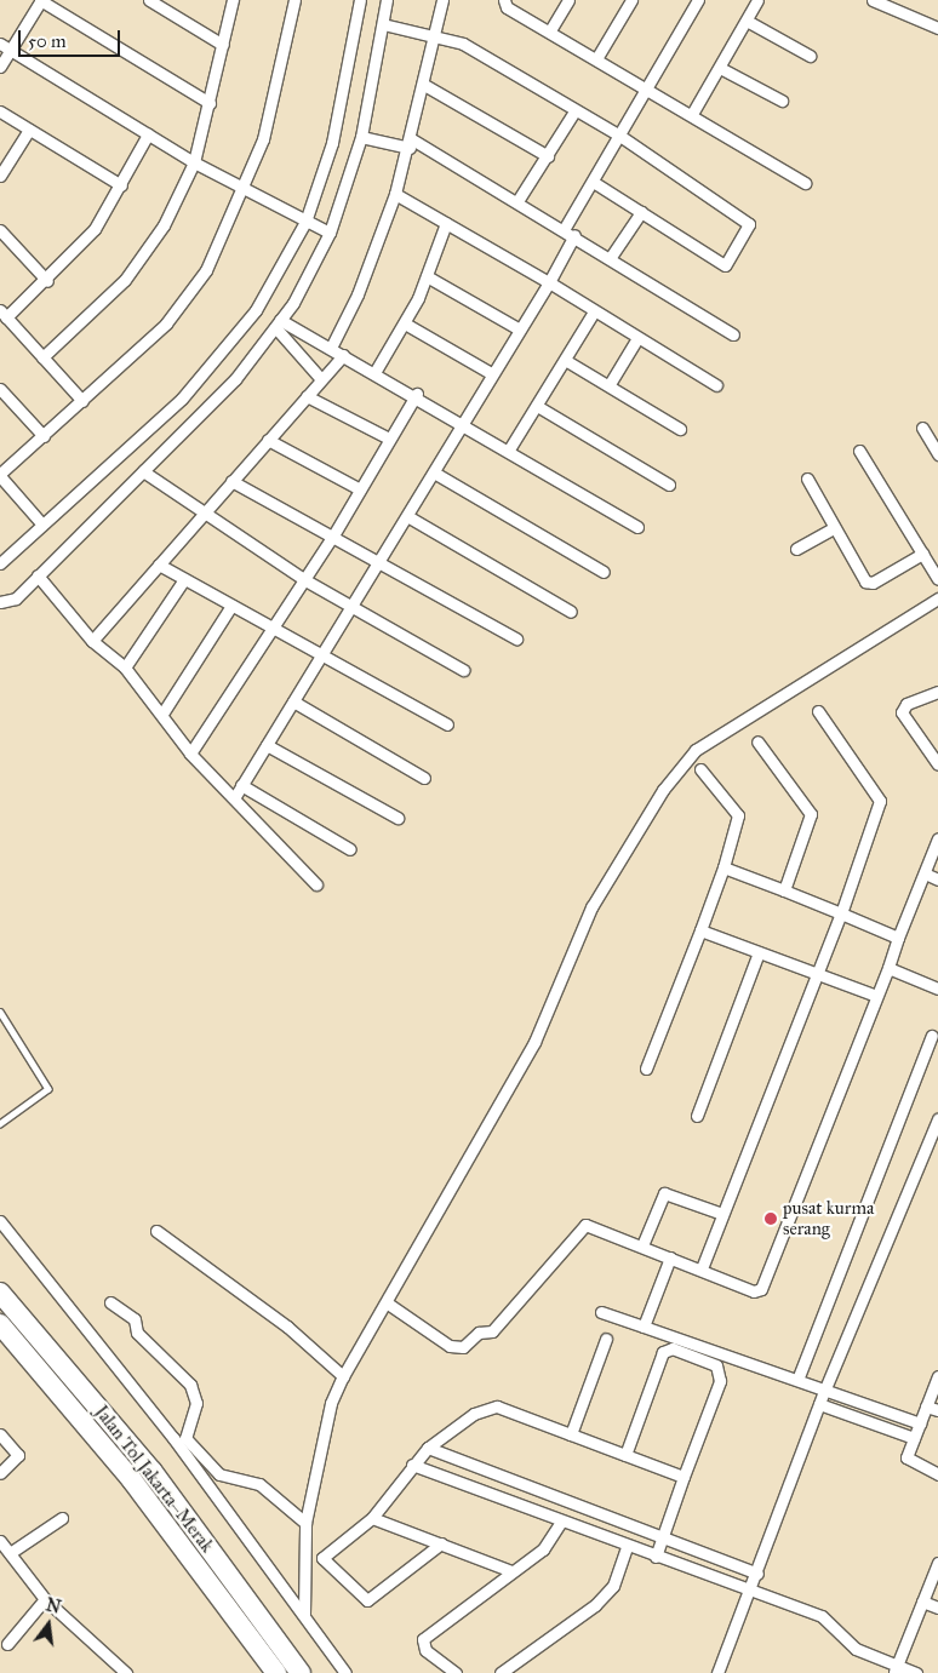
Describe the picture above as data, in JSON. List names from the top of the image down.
{
  "streets": {
    "highway": ["Jalan Tol Jakarta–Merak"]
  },
  "places": ["pusat kurma serang"],
  "scale_bar": "50 m",
  "north": "top"
}
